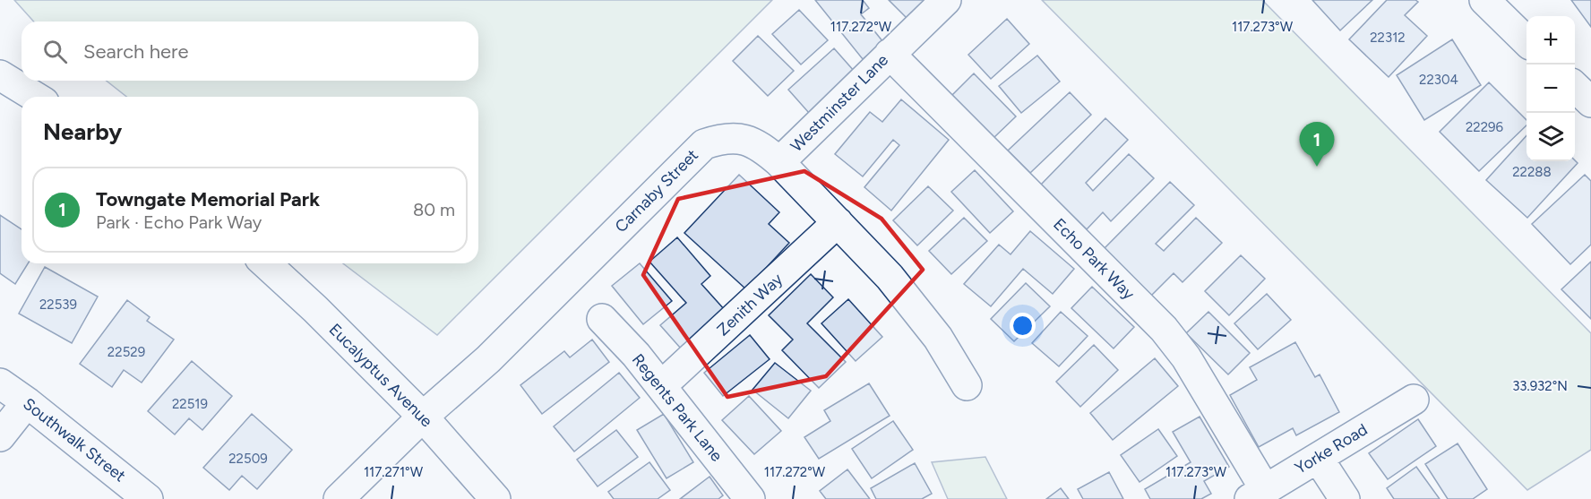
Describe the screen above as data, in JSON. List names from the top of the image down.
{
  "streets": {
    "street": [
      "Westminster Lane",
      "Carnaby Street",
      "Echo Park Way",
      "Zenith Way",
      "Eucalyptus Avenue",
      "Regents Park Lane",
      "Southwalk Street",
      "Yorke Road"
    ]
  },
  "crossings": [
    ["Westminster Lane", "Carnaby Street"],
    ["Westminster Lane", "Echo Park Way"],
    ["Carnaby Street", "Zenith Way"],
    ["Carnaby Street", "Eucalyptus Avenue"],
    ["Echo Park Way", "Yorke Road"],
    ["Zenith Way", "Regents Park Lane"]
  ],
  "house_numbers": [
    "22312",
    "22304",
    "22296",
    "22288",
    "22539",
    "22529",
    "22519",
    "22509"
  ],
  "page": {
    "map_buttons": ["+", "−"],
    "search": "Search here",
    "heading": "Nearby",
    "pins": "1",
    "list": [
      {
        "mark": "1",
        "name": "Towngate Memorial Park",
        "note": "Park · Echo Park Way",
        "value": "80 m"
      }
    ]
  },
  "coordinates": [
    "117.272°W",
    "117.273°W",
    "33.932°N",
    "117.271°W"
  ]
}
